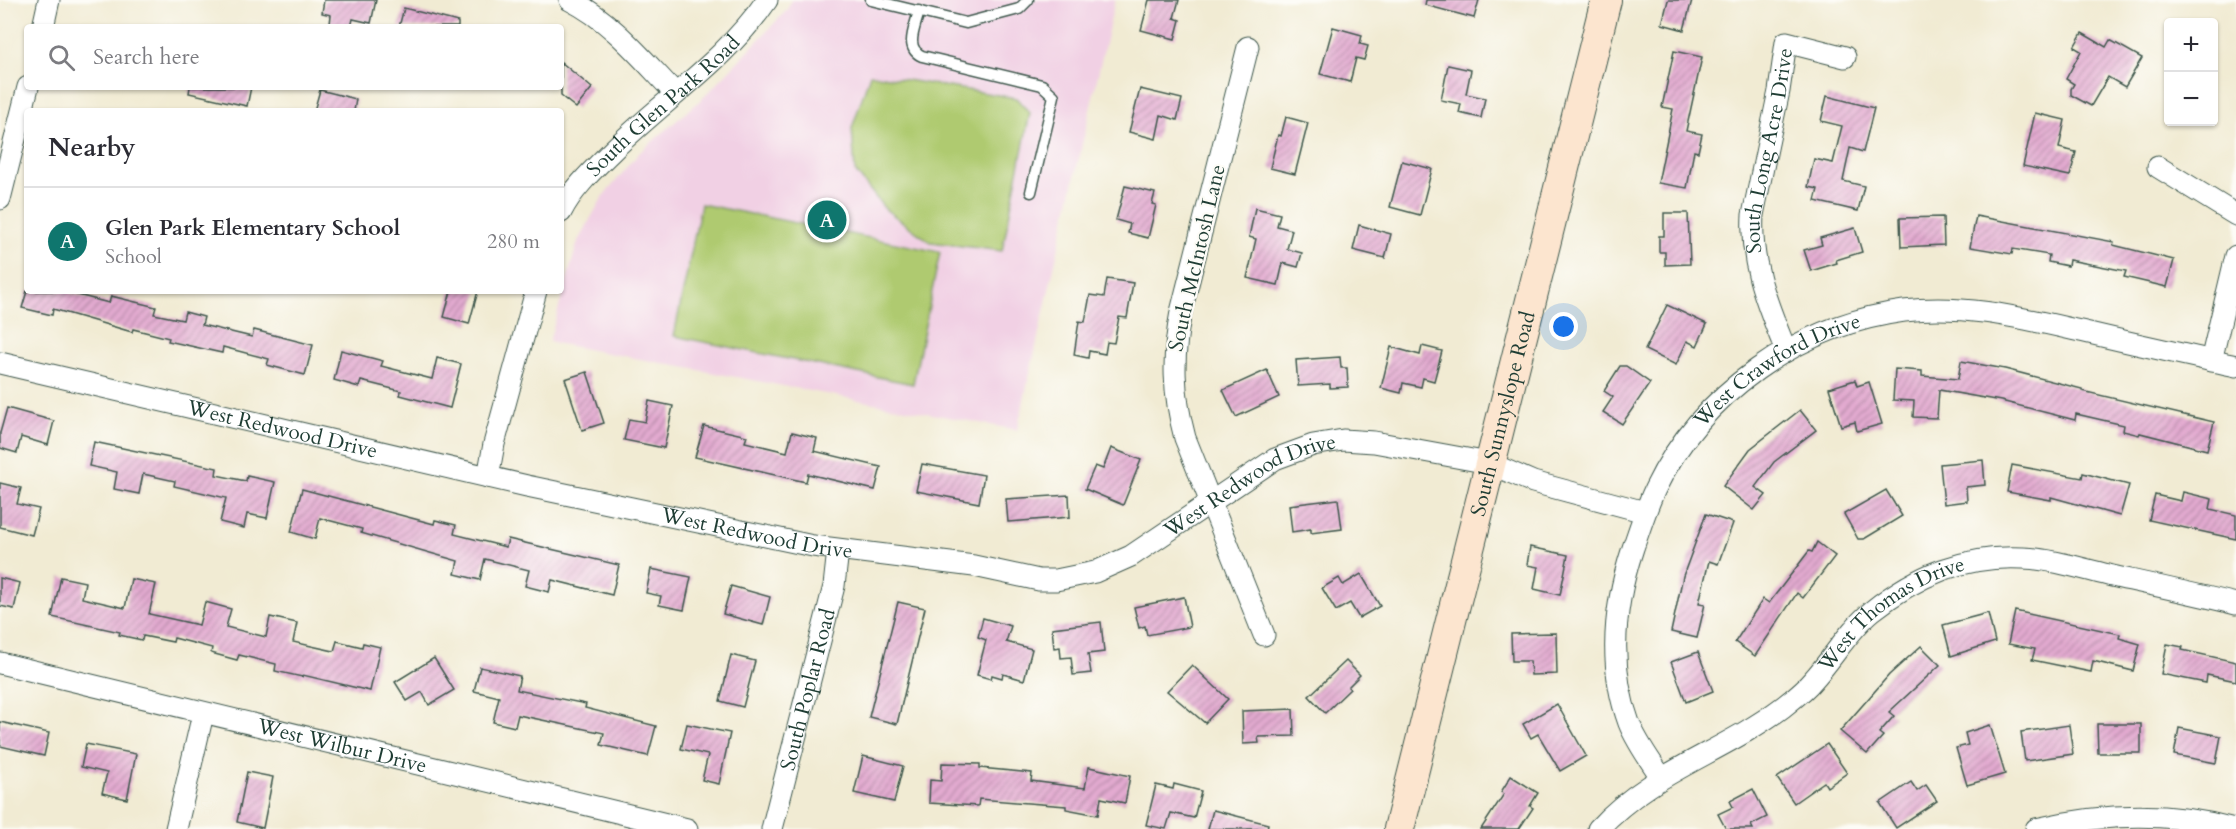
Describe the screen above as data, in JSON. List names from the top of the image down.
{
  "streets": {
    "street": [
      "South Glen Park Road",
      "South Long Acre Drive",
      "South McIntosh Lane",
      "West Crawford Drive",
      "South Sunnyslope Road",
      "West Redwood Drive",
      "West Thomas Drive",
      "South Poplar Road",
      "West Wilbur Drive"
    ]
  },
  "crossings": [
    ["South Long Acre Drive", "West Crawford Drive"],
    ["South McIntosh Lane", "West Redwood Drive"],
    ["West Crawford Drive", "West Redwood Drive"],
    ["West Crawford Drive", "West Thomas Drive"],
    ["South Sunnyslope Road", "West Redwood Drive"],
    ["West Redwood Drive", "South Poplar Road"]
  ],
  "page": {
    "map_buttons": ["+", "−"],
    "search": "Search here",
    "heading": "Nearby",
    "list": [
      {
        "mark": "A",
        "name": "Glen Park Elementary School",
        "note": "School",
        "value": "280 m"
      }
    ],
    "pins": "A"
  }
}
